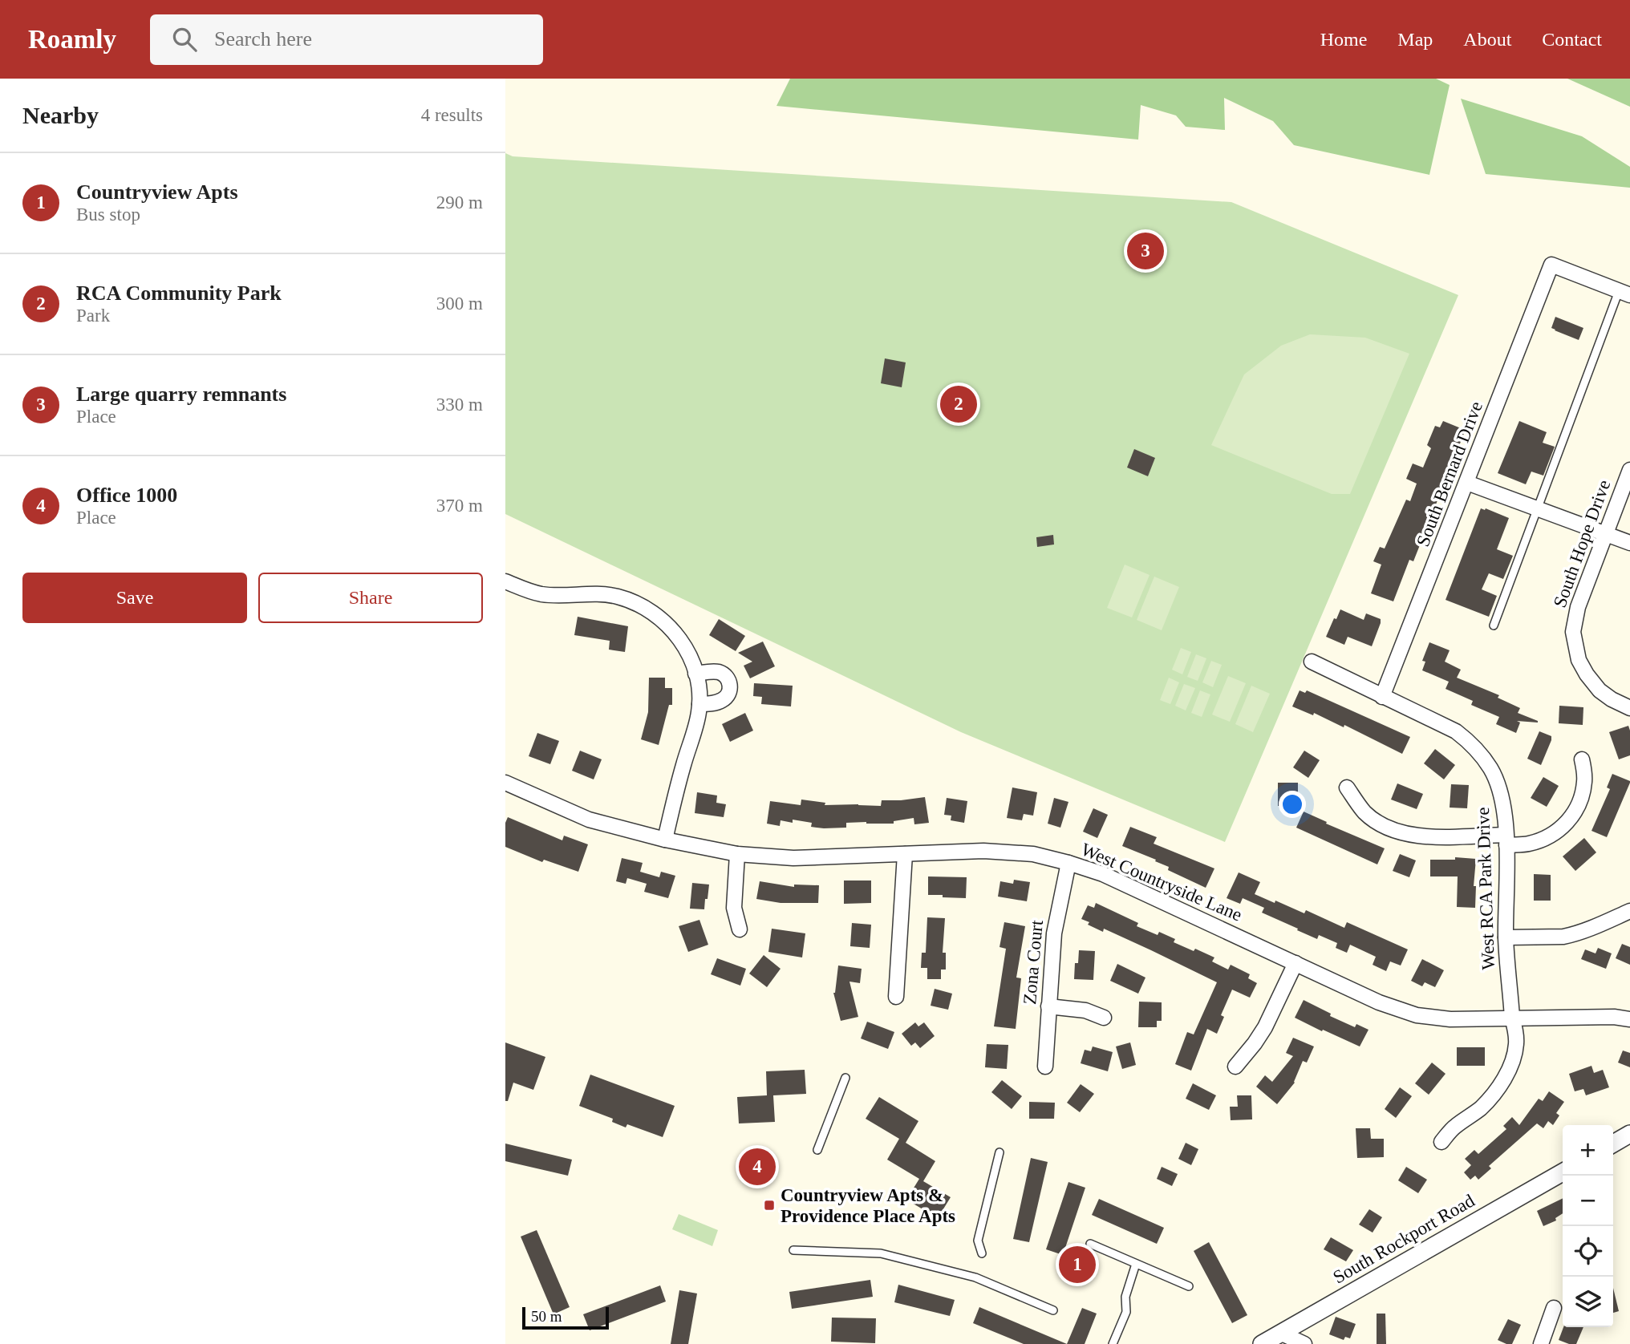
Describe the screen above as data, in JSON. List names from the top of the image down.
{
  "streets": {
    "street": [
      "South Bernard Drive",
      "South Hope Drive",
      "West Countryside Lane",
      "West RCA Park Drive",
      "Zona Court",
      "South Rockport Road"
    ]
  },
  "crossings": [
    ["South Bernard Drive", "West RCA Park Drive"],
    ["West Countryside Lane", "West RCA Park Drive"],
    ["West Countryside Lane", "Zona Court"]
  ],
  "places": {
    "transit": ["Countryview Apts & Providence Place Apts"]
  },
  "scale_bar": "50 m",
  "page": {
    "header": "Roamly",
    "search": "Search here",
    "nav": [
      "Home",
      "Map",
      "About",
      "Contact"
    ],
    "heading": ["Nearby", "4 results"],
    "list": [
      {
        "mark": "1",
        "name": "Countryview Apts",
        "note": "Bus stop",
        "value": "290 m"
      },
      {
        "mark": "2",
        "name": "RCA Community Park",
        "note": "Park",
        "value": "300 m"
      },
      {
        "mark": "3",
        "name": "Large quarry remnants",
        "note": "Place",
        "value": "330 m"
      },
      {
        "mark": "4",
        "name": "Office 1000",
        "note": "Place",
        "value": "370 m"
      }
    ],
    "pins": [
      "3",
      "2",
      "4",
      "1"
    ],
    "buttons": ["Save", "Share"],
    "map_buttons": ["+", "−"],
    "scale": "50 m"
  }
}
